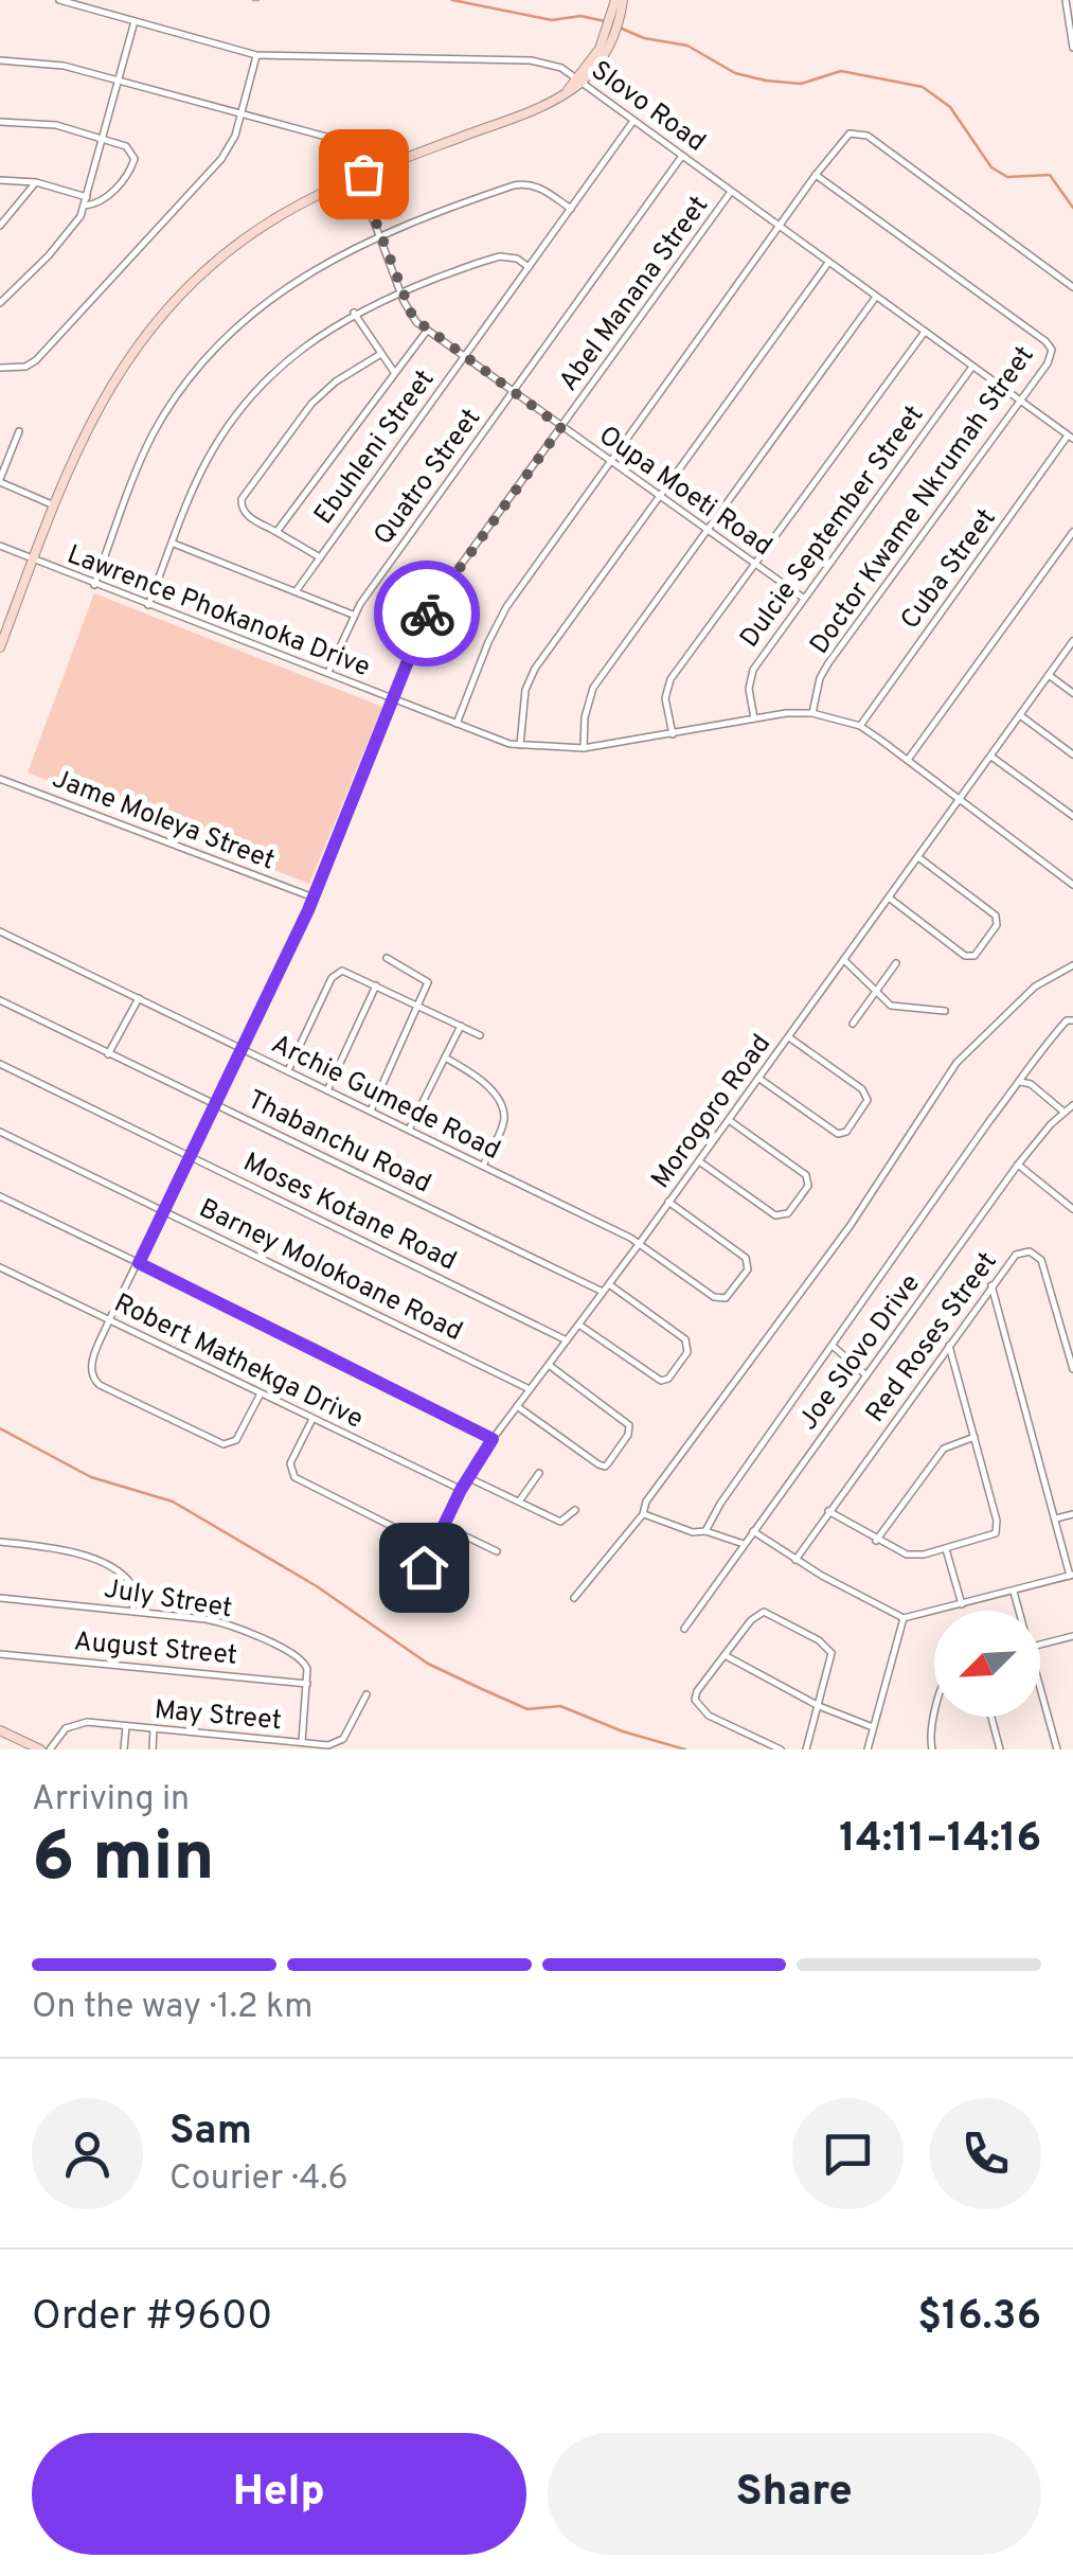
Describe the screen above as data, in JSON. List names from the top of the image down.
{
  "streets": {
    "street": [
      "Slovo Road",
      "Abel Manana Street",
      "Ebuhleni Street",
      "Quatro Street",
      "Oupa Moeti Road",
      "Doctor Kwame Nkrumah Street",
      "Dulcie September Street",
      "Cuba Street",
      "Lawrence Phokanoka Drive",
      "Jame Moleya Street",
      "Archie Gumede Road",
      "Morogoro Road",
      "Thabanchu Road",
      "Moses Kotane Road",
      "Barney Molokoane Road",
      "Red Roses Street",
      "Joe Slovo Drive",
      "Robert Mathekga Drive",
      "July Street",
      "August Street",
      "May Street"
    ]
  },
  "crossings": [
    ["Slovo Road", "Abel Manana Street"],
    ["Slovo Road", "Ebuhleni Street"],
    ["Slovo Road", "Quatro Street"],
    ["Slovo Road", "Doctor Kwame Nkrumah Street"],
    ["Slovo Road", "Dulcie September Street"],
    ["Slovo Road", "Cuba Street"],
    ["Abel Manana Street", "Oupa Moeti Road"],
    ["Abel Manana Street", "Lawrence Phokanoka Drive"],
    ["Abel Manana Street", "Jame Moleya Street"],
    ["Abel Manana Street", "Archie Gumede Road"],
    ["Abel Manana Street", "Thabanchu Road"],
    ["Abel Manana Street", "Moses Kotane Road"],
    ["Abel Manana Street", "Barney Molokoane Road"],
    ["Abel Manana Street", "Robert Mathekga Drive"],
    ["Ebuhleni Street", "Oupa Moeti Road"],
    ["Quatro Street", "Oupa Moeti Road"],
    ["Quatro Street", "Lawrence Phokanoka Drive"],
    ["Oupa Moeti Road", "Dulcie September Street"],
    ["Doctor Kwame Nkrumah Street", "Lawrence Phokanoka Drive"],
    ["Dulcie September Street", "Lawrence Phokanoka Drive"],
    ["Cuba Street", "Lawrence Phokanoka Drive"],
    ["Lawrence Phokanoka Drive", "Morogoro Road"],
    ["Archie Gumede Road", "Morogoro Road"],
    ["Morogoro Road", "Thabanchu Road"],
    ["Morogoro Road", "Moses Kotane Road"],
    ["Morogoro Road", "Barney Molokoane Road"],
    ["Morogoro Road", "Robert Mathekga Drive"],
    ["July Street", "August Street"]
  ],
  "north": "bottom left",
  "page": {
    "heading": ["6 min", "Arriving in", "14:11–14:16"],
    "panel": [
      "Sam",
      "Courier · 4.6",
      "Order #9600",
      "$16.36"
    ],
    "bar": "On the way · 1.2 km",
    "buttons": ["Help", "Share"]
  }
}
